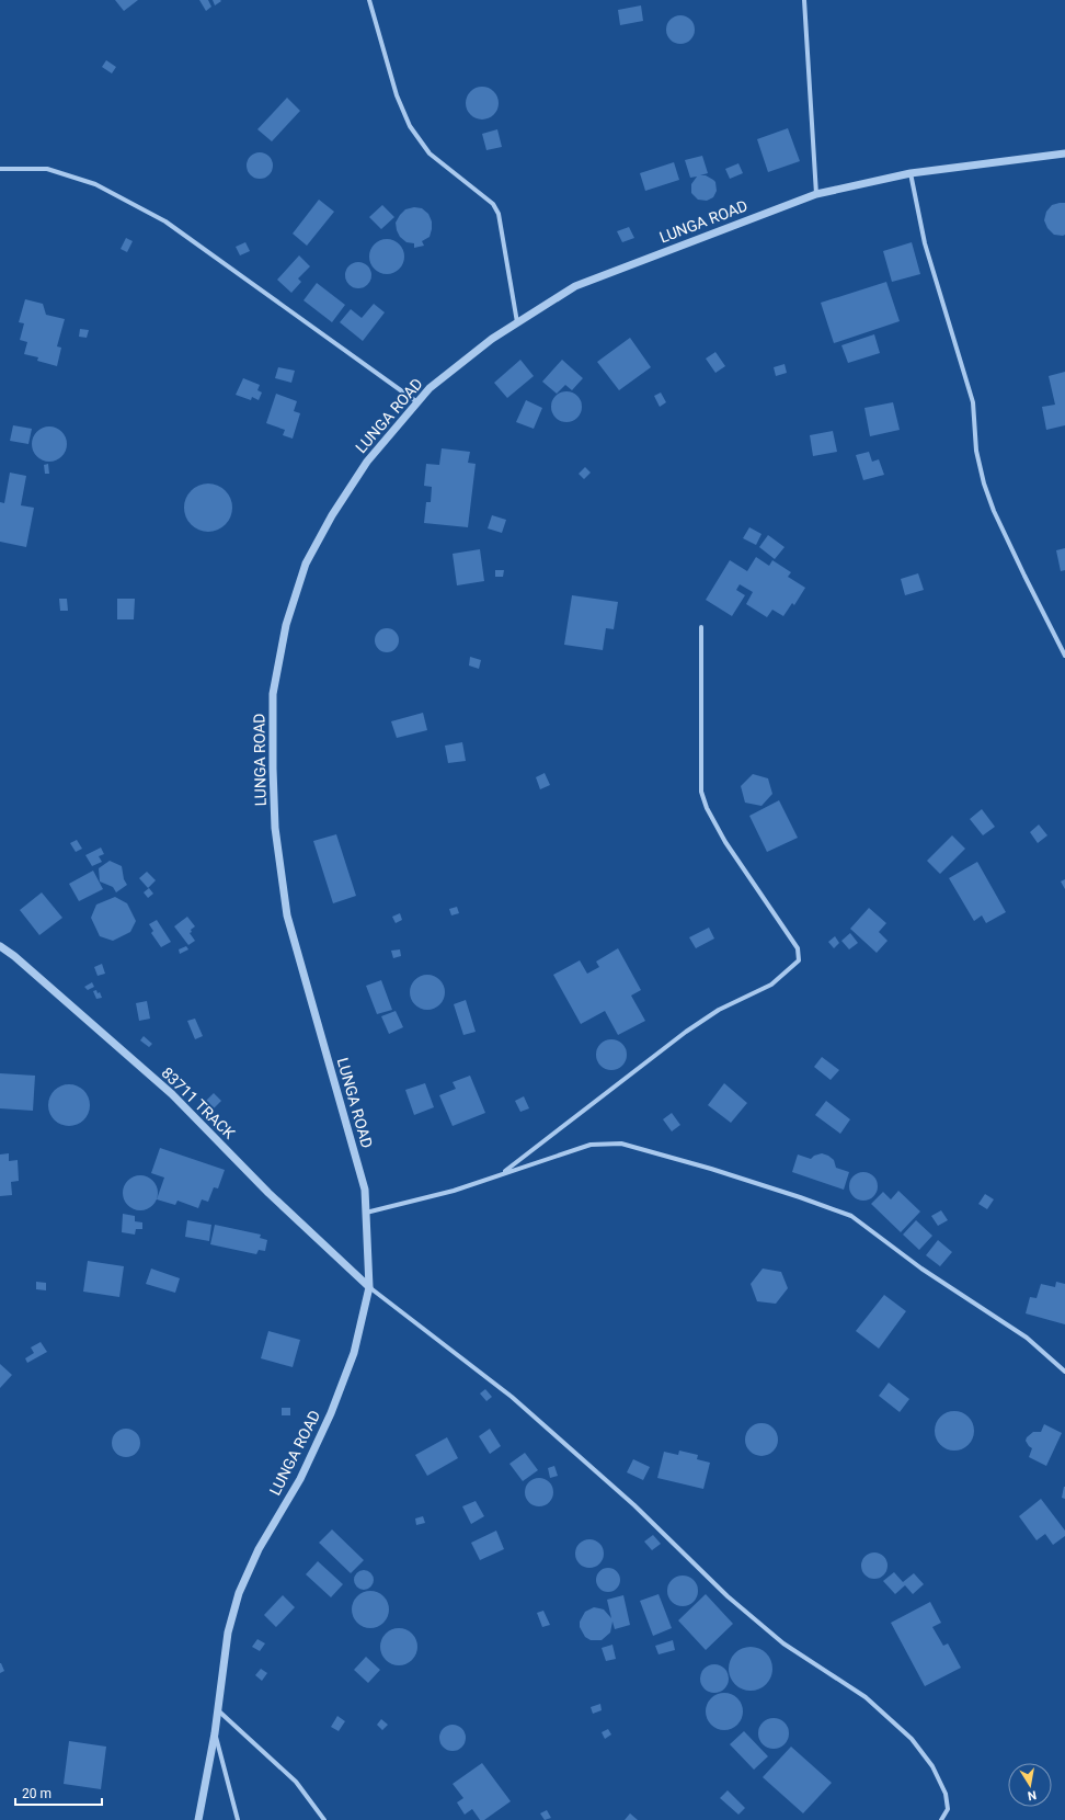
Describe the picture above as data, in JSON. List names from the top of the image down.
{
  "streets": {
    "street": ["LUNGA ROAD", "83711 TRACK"]
  },
  "crossings": [
    ["LUNGA ROAD", "83711 TRACK"]
  ],
  "scale_bar": "20 m",
  "north": "bottom"
}
